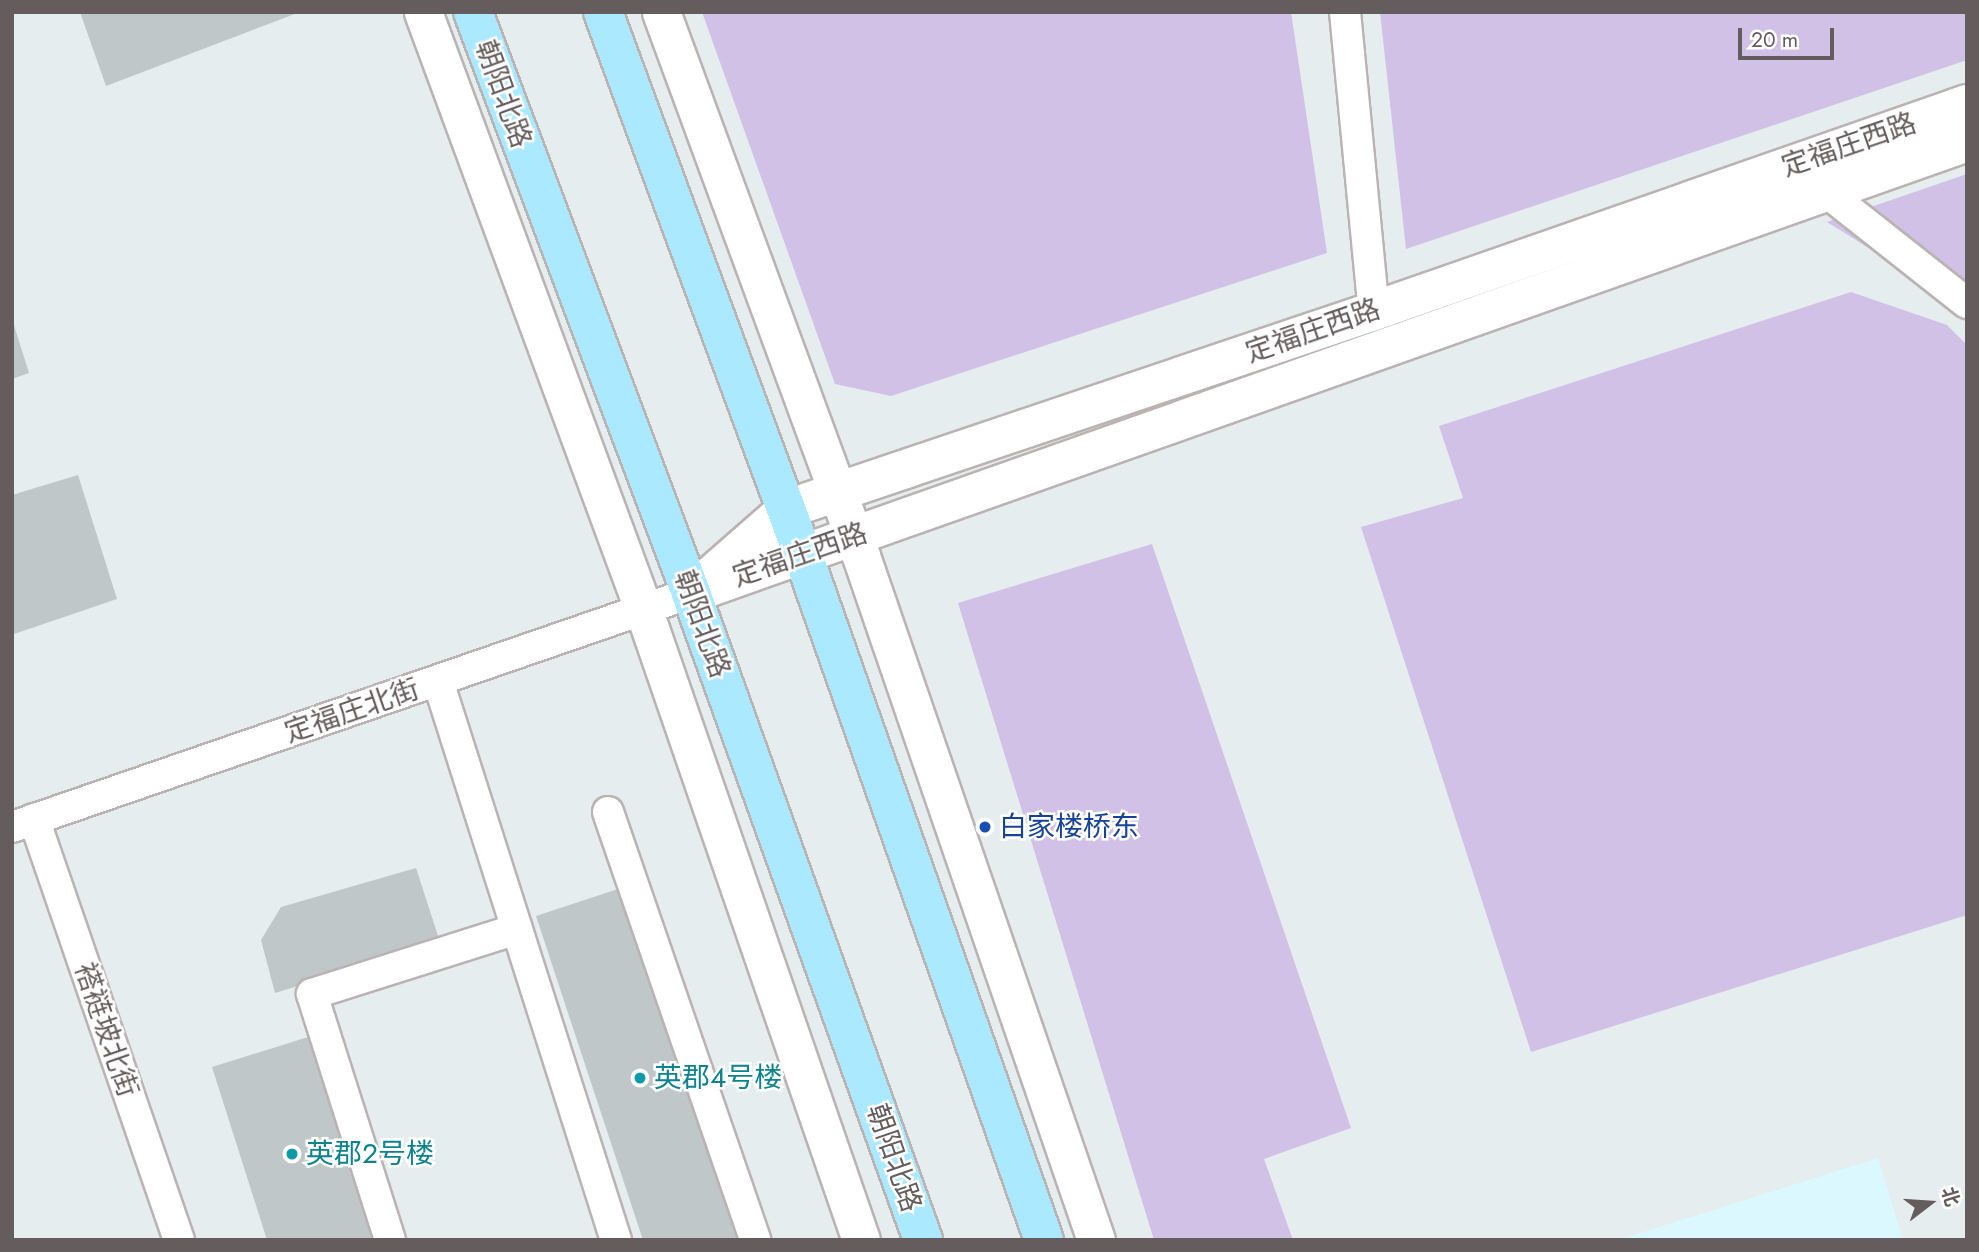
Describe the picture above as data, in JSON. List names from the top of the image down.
{
  "streets": {
    "main road": ["朝阳北路", "定福庄西路"],
    "street": ["定福庄北街", "褡裢坡北街"]
  },
  "crossings": [
    ["朝阳北路", "定福庄西路"],
    ["朝阳北路", "定福庄北街"],
    ["定福庄西路", "定福庄北街"],
    ["定福庄北街", "褡裢坡北街"]
  ],
  "places": ["白家楼桥东", "英郡4号楼", "英郡2号楼"],
  "scale_bar": "20 m",
  "north": "right"
}
